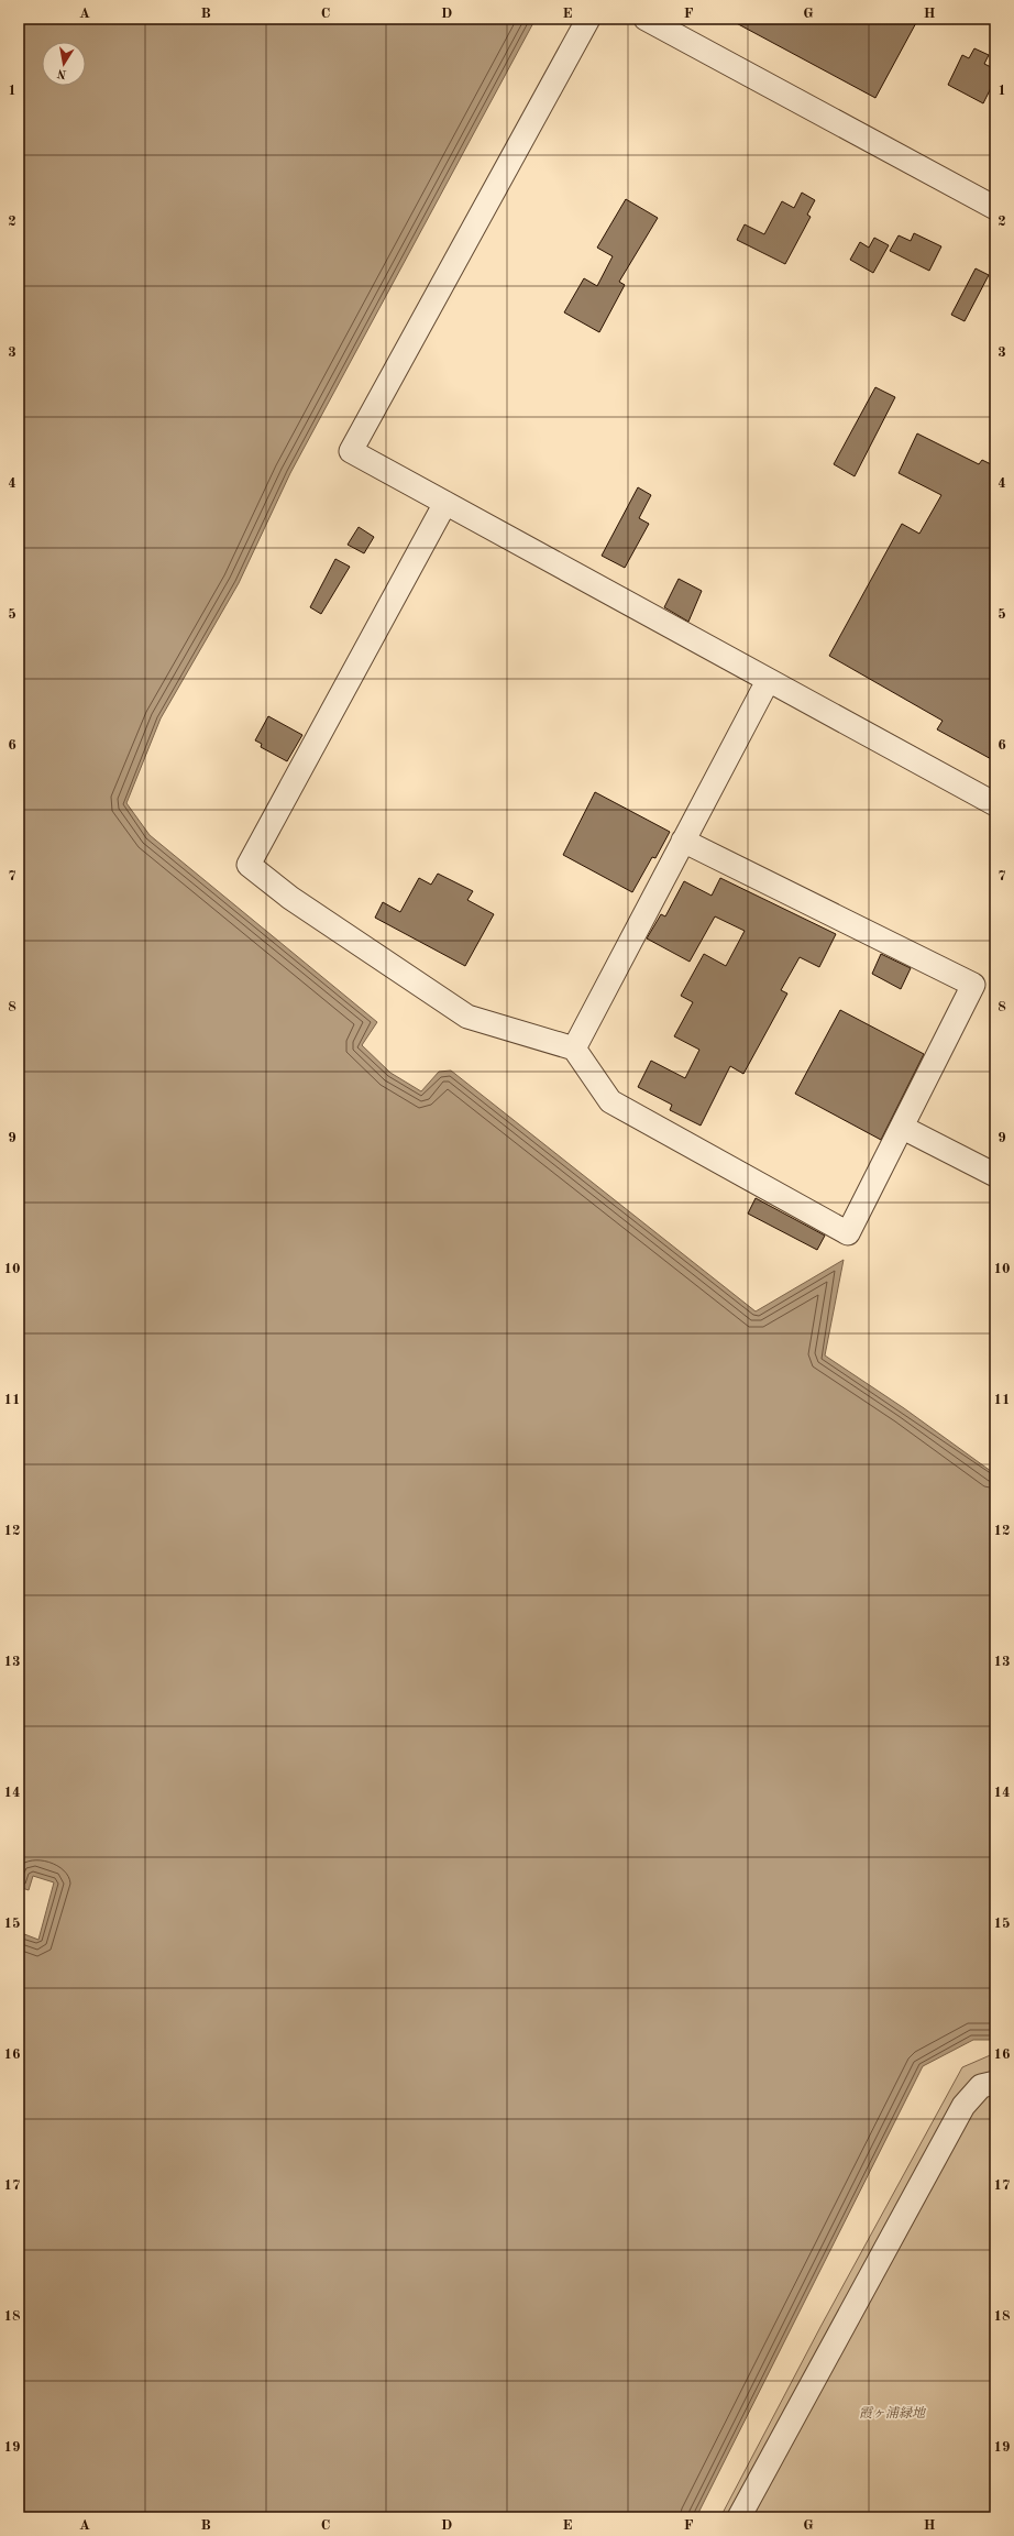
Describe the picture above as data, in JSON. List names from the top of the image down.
{
  "parks": ["霞ヶ浦緑地"],
  "north": "bottom",
  "grid": {
    "columns": [
      "A",
      "B",
      "C",
      "D",
      "E",
      "F",
      "G",
      "H"
    ],
    "rows": [
      "1",
      "2",
      "3",
      "4",
      "5",
      "6",
      "7",
      "8",
      "9",
      "10",
      "11",
      "12",
      "13",
      "14",
      "15",
      "16",
      "17",
      "18",
      "19"
    ]
  }
}
